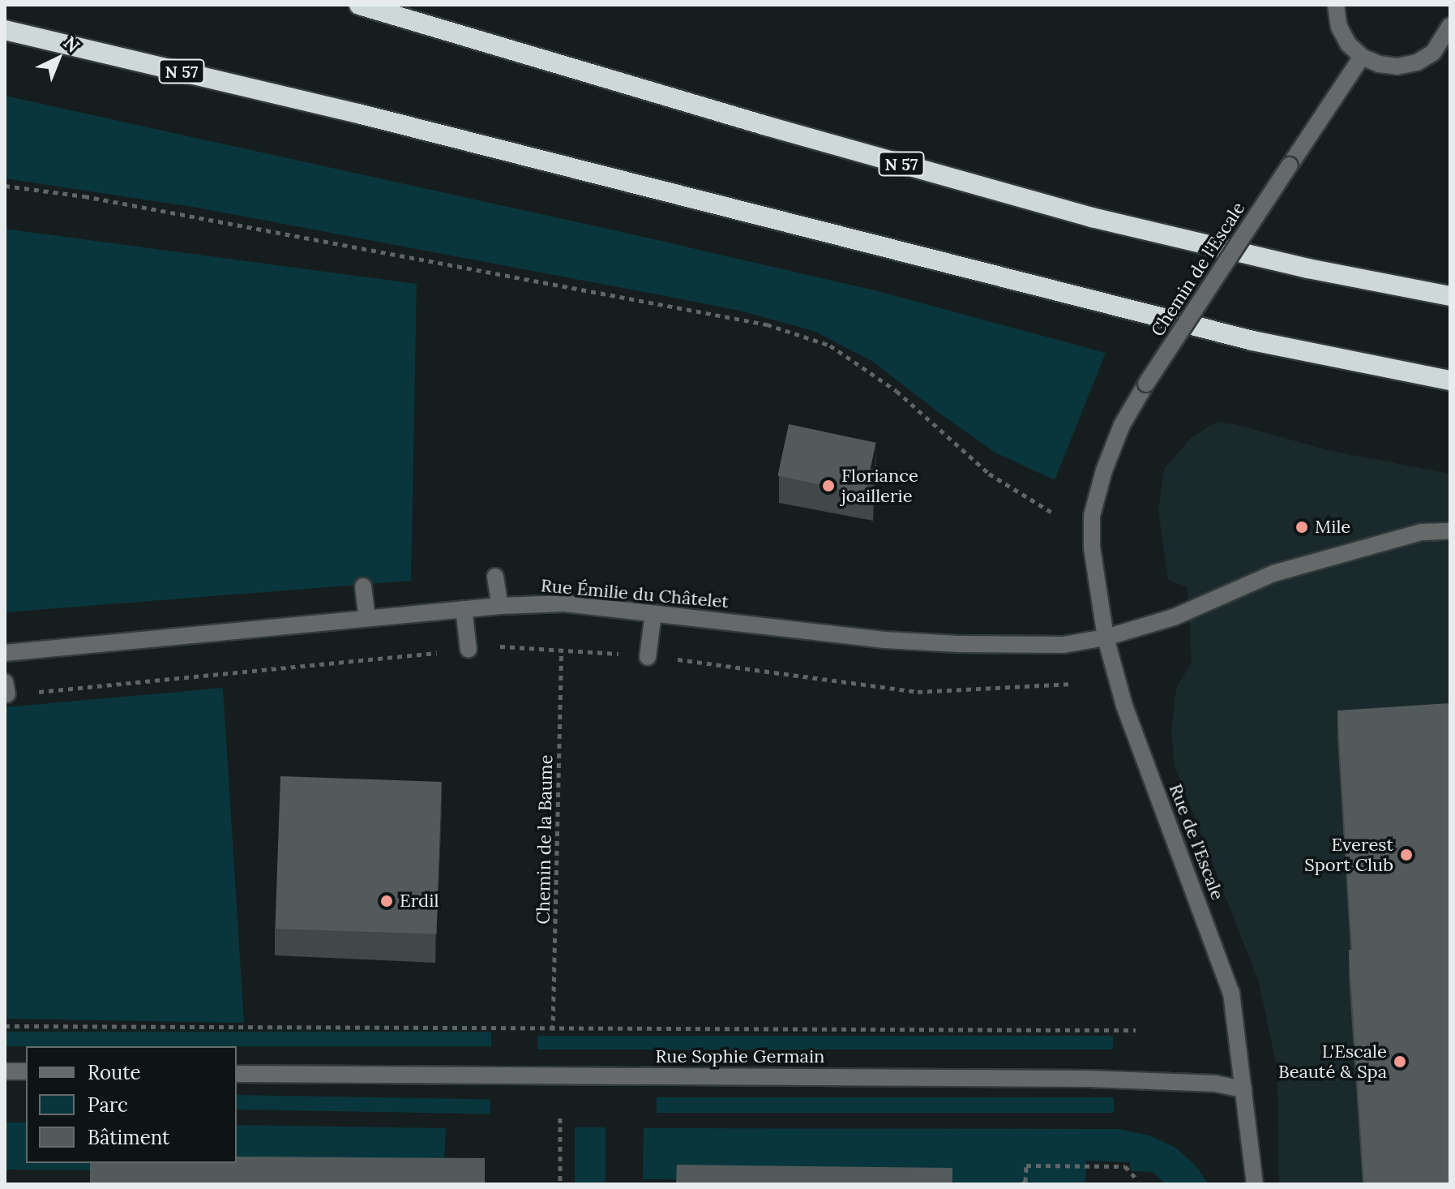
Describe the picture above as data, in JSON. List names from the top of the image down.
{
  "streets": {
    "highway": ["N 57"],
    "street": [
      "Chemin de l'Escale",
      "Rue Émilie du Châtelet",
      "Rue de l'Escale",
      "Rue Sophie Germain"
    ],
    "path": ["Chemin de la Baume"]
  },
  "crossings": [
    ["Chemin de l'Escale", "Rue de l'Escale"],
    ["Rue Émilie du Châtelet", "Rue de l'Escale"],
    ["Rue de l'Escale", "Rue Sophie Germain"]
  ],
  "places": [
    "Floriance joaillerie",
    "Mile",
    "Everest Sport Club",
    "Erdil",
    "L'Escale Beauté & Spa"
  ],
  "legend": ["Route", "Parc", "Bâtiment"],
  "north": "top right"
}
